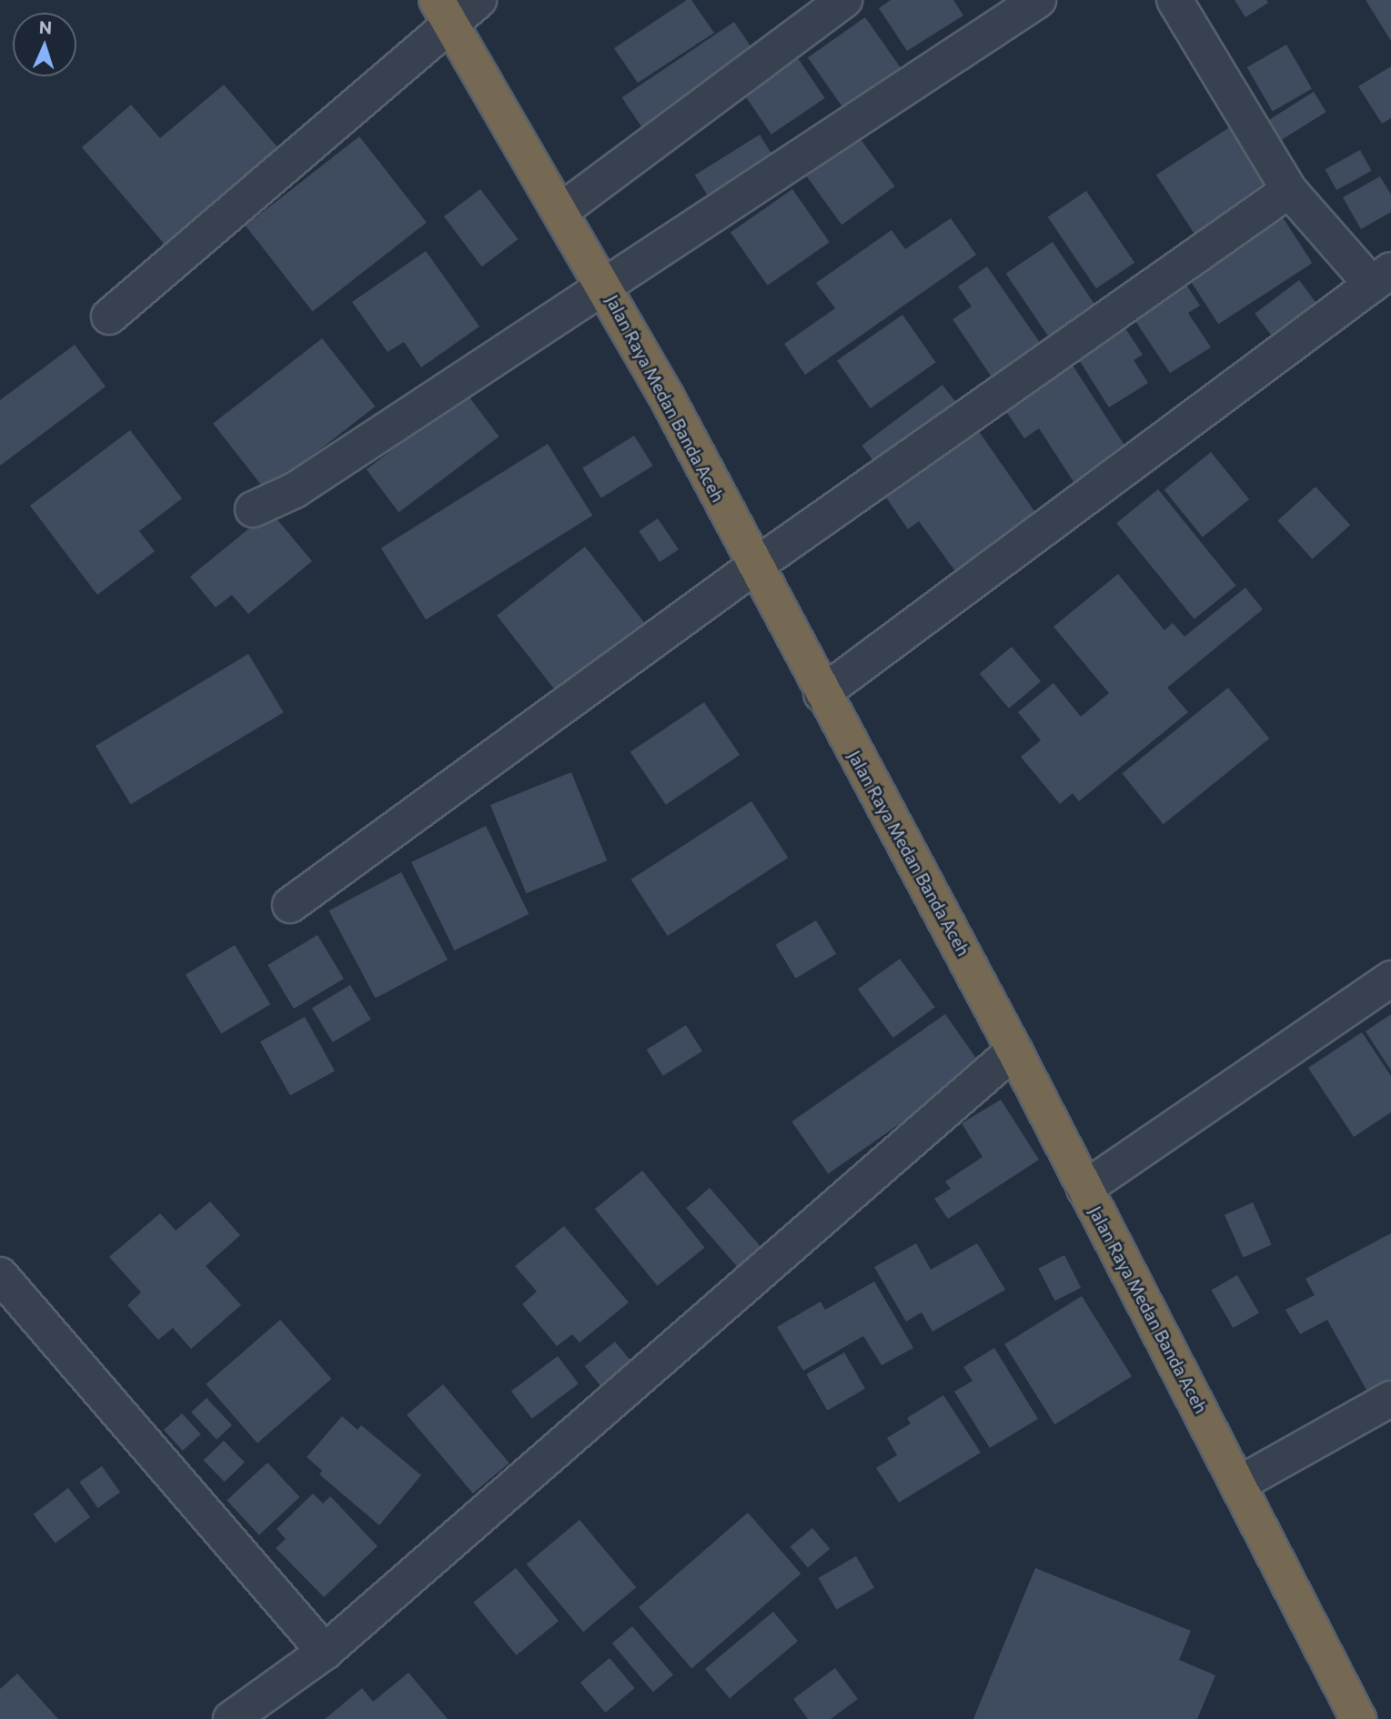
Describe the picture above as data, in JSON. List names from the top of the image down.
{
  "streets": {
    "highway": ["Jalan Raya Medan Banda Aceh"]
  },
  "north": "top"
}
